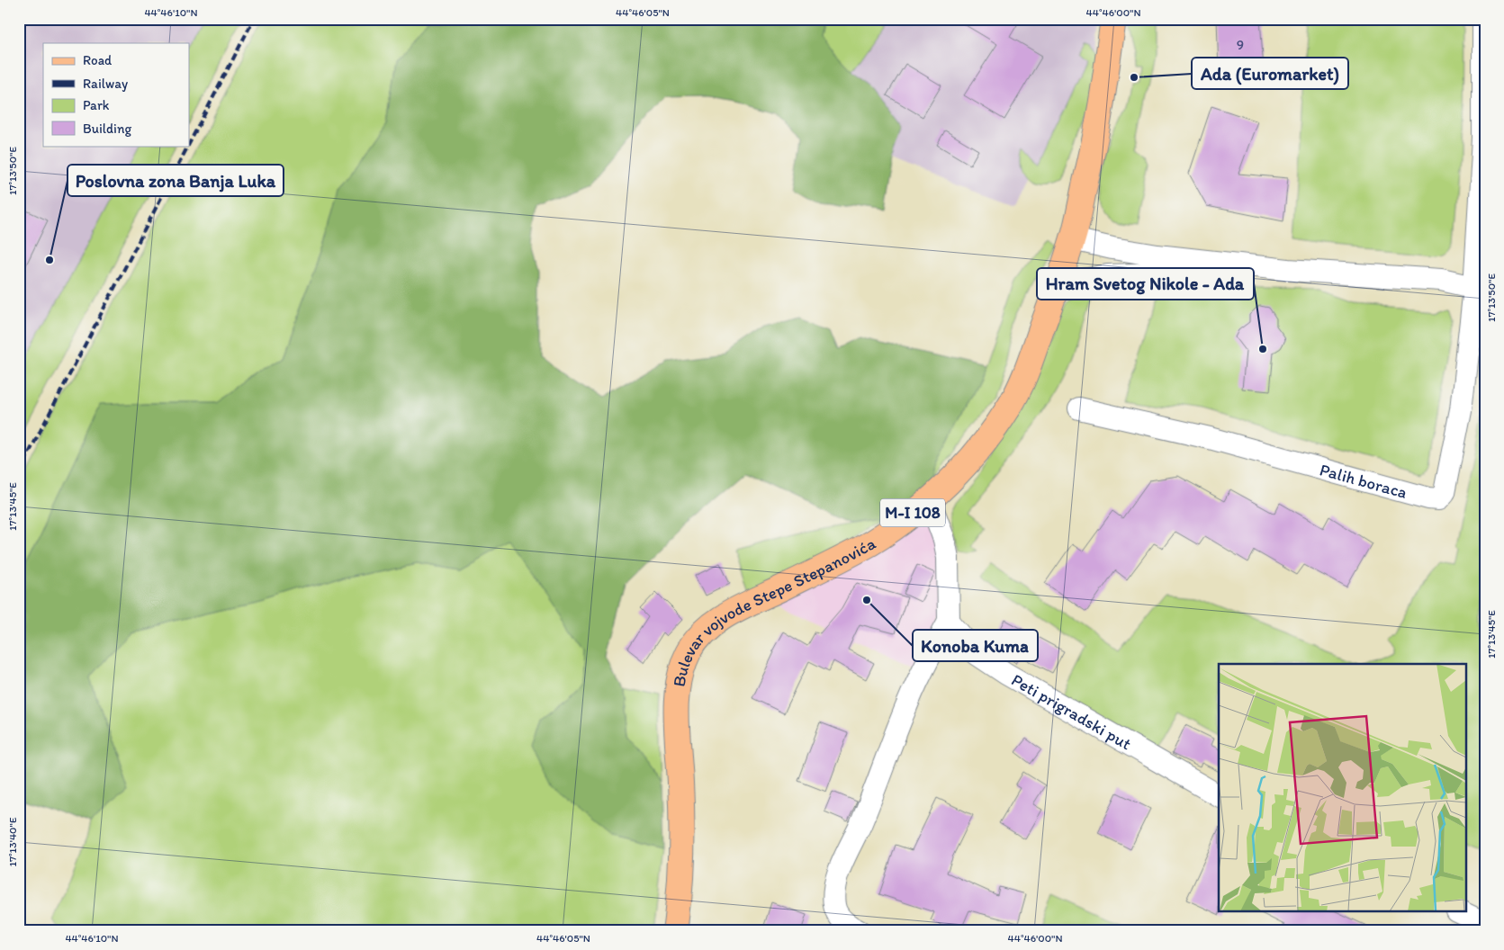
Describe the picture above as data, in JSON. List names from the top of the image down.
{
  "streets": {
    "main road": ["M-I 108", "Bulevar vojvode Stepe Stepanovića"],
    "street": ["Palih boraca", "Peti prigradski put"]
  },
  "places": [
    "Ada (Euromarket)",
    "Poslovna zona Banja Luka",
    "Hram Svetog Nikole - Ada",
    "Konoba Kuma"
  ],
  "house_numbers": ["9"],
  "legend": [
    "Road",
    "Railway",
    "Park",
    "Building"
  ],
  "coordinates": [
    "44°46'10\"N",
    "44°46'05\"N",
    "44°46'00\"N",
    "17°13'50\"E",
    "17°13'45\"E",
    "17°13'40\"E"
  ]
}
